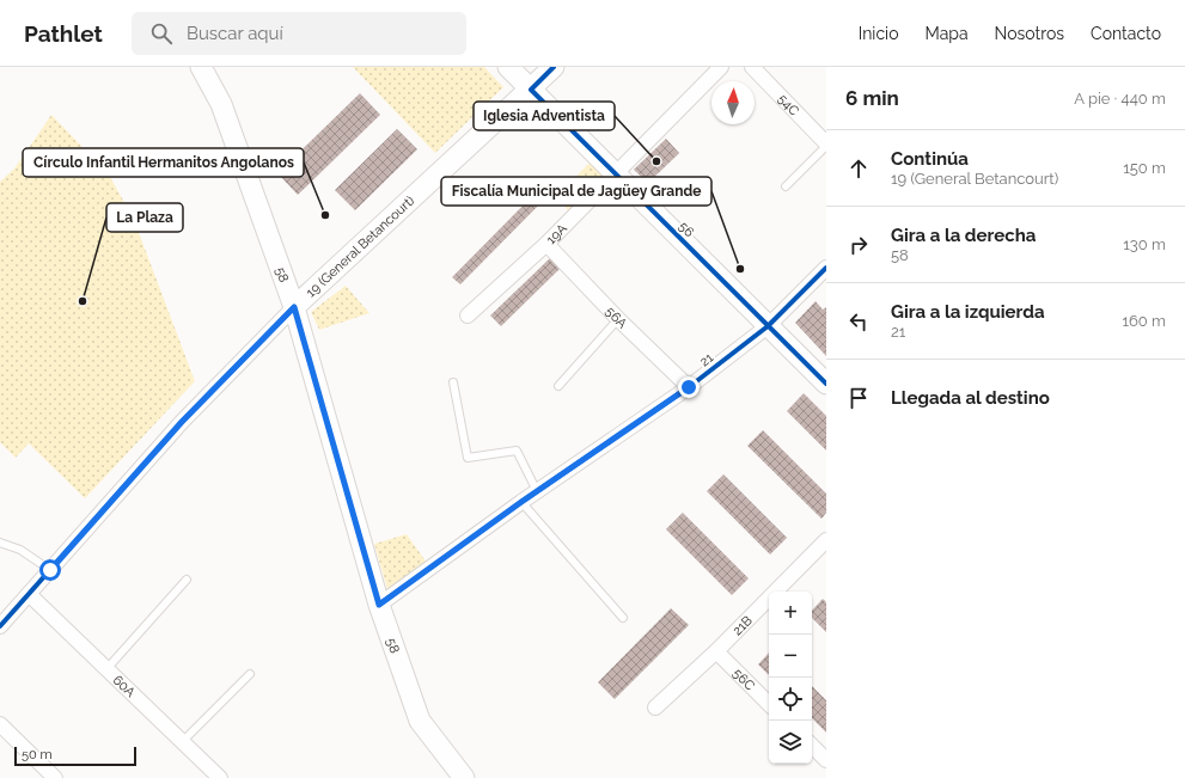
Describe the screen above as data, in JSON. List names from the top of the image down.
{
  "streets": {
    "main road": ["56", "19 (General Betancourt)", "58"],
    "street": [
      "54C",
      "19A",
      "56A",
      "21",
      "21B",
      "56C",
      "60A"
    ]
  },
  "crossings": [
    ["56", "19A"],
    ["56", "19 (General Betancourt)"],
    ["56", "21"],
    ["19A", "56A"],
    ["19 (General Betancourt)", "58"],
    ["19 (General Betancourt)", "60A"],
    ["58", "21"],
    ["56A", "21"],
    ["21B", "56C"]
  ],
  "places": [
    "Iglesia Adventista",
    "Círculo Infantil Hermanitos Angolanos",
    "Fiscalía Municipal de Jagüey Grande",
    "La Plaza"
  ],
  "scale_bar": "50 m",
  "north": "top",
  "page": {
    "header": "Pathlet",
    "search": "Buscar aquí",
    "nav": [
      "Inicio",
      "Mapa",
      "Nosotros",
      "Contacto"
    ],
    "heading": ["6 min", "A pie · 440 m"],
    "list": [
      ["Continúa", "19 (General Betancourt)", "150 m"],
      ["Gira a la derecha", "58", "130 m"],
      ["Gira a la izquierda", "21", "160 m"],
      "Llegada al destino"
    ],
    "map_buttons": ["+", "−"],
    "scale": "50 m"
  }
}
